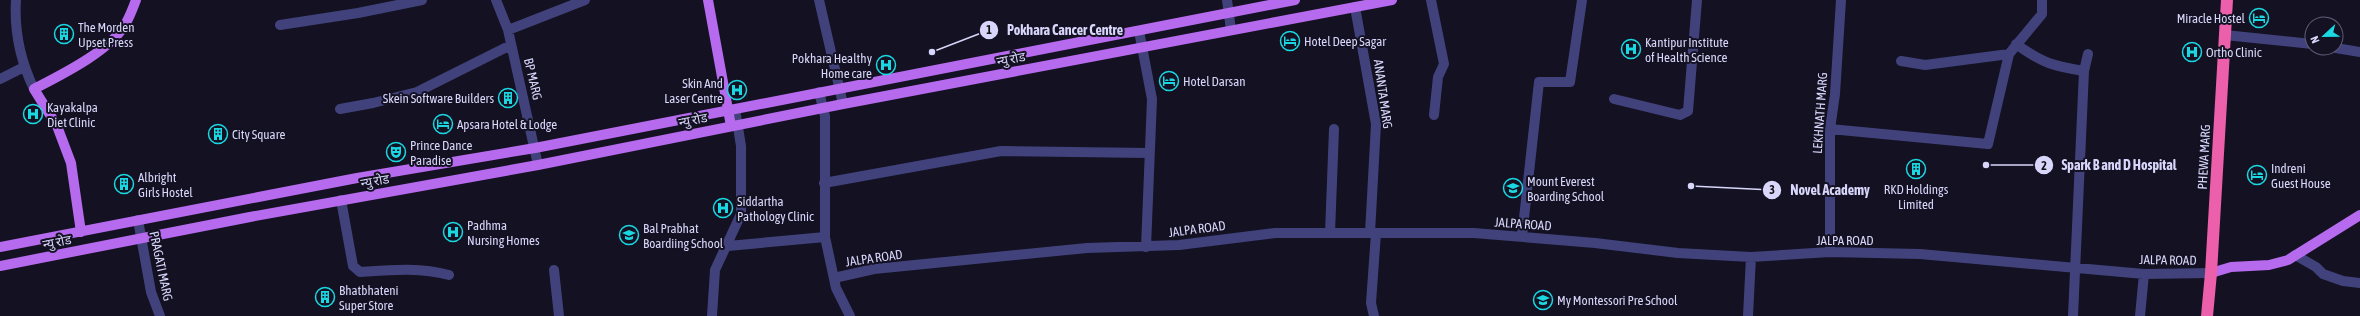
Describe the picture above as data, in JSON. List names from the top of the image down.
{
  "streets": {
    "highway": ["PHEWA MARG"],
    "main road": ["न्यु रोड"],
    "street": [
      "BP MARG",
      "ANANTA MARG",
      "LEKHNATH MARG",
      "JALPA ROAD",
      "PRAGATI MARG"
    ]
  },
  "crossings": [
    ["न्यु रोड", "BP MARG"],
    ["न्यु रोड", "ANANTA MARG"],
    ["न्यु रोड", "PRAGATI MARG"],
    ["ANANTA MARG", "JALPA ROAD"],
    ["LEKHNATH MARG", "JALPA ROAD"],
    ["PHEWA MARG", "JALPA ROAD"]
  ],
  "places": {
    "hotel": [
      "Miracle Hostel",
      "Hotel Deep Sagar",
      "Hotel Darsan",
      "Apsara Hotel & Lodge",
      "Indreni Guest House"
    ],
    "building": [
      "The Morden Upset Press",
      "Skein Software Builders",
      "City Square",
      "RKD Holdings Limited",
      "Albright Girls Hostel",
      "Bhatbhateni Super Store"
    ],
    "hospital": [
      "Kantipur Institute of Health Science",
      "Ortho Clinic",
      "Pokhara Healthy Home care",
      "Skin And Laser Centre",
      "Kayakalpa Diet Clinic",
      "Siddartha Pathology Clinic",
      "Padhma Nursing Homes"
    ],
    "other": ["Pokhara Cancer Centre", "Spark B and D Hospital", "Novel Academy"],
    "theatre": ["Prince Dance Paradise"],
    "school or university": ["Mount Everest Boarding School", "Bal Prabhat Boardiing School", "My Montessori Pre School"]
  },
  "north": "left"
}
